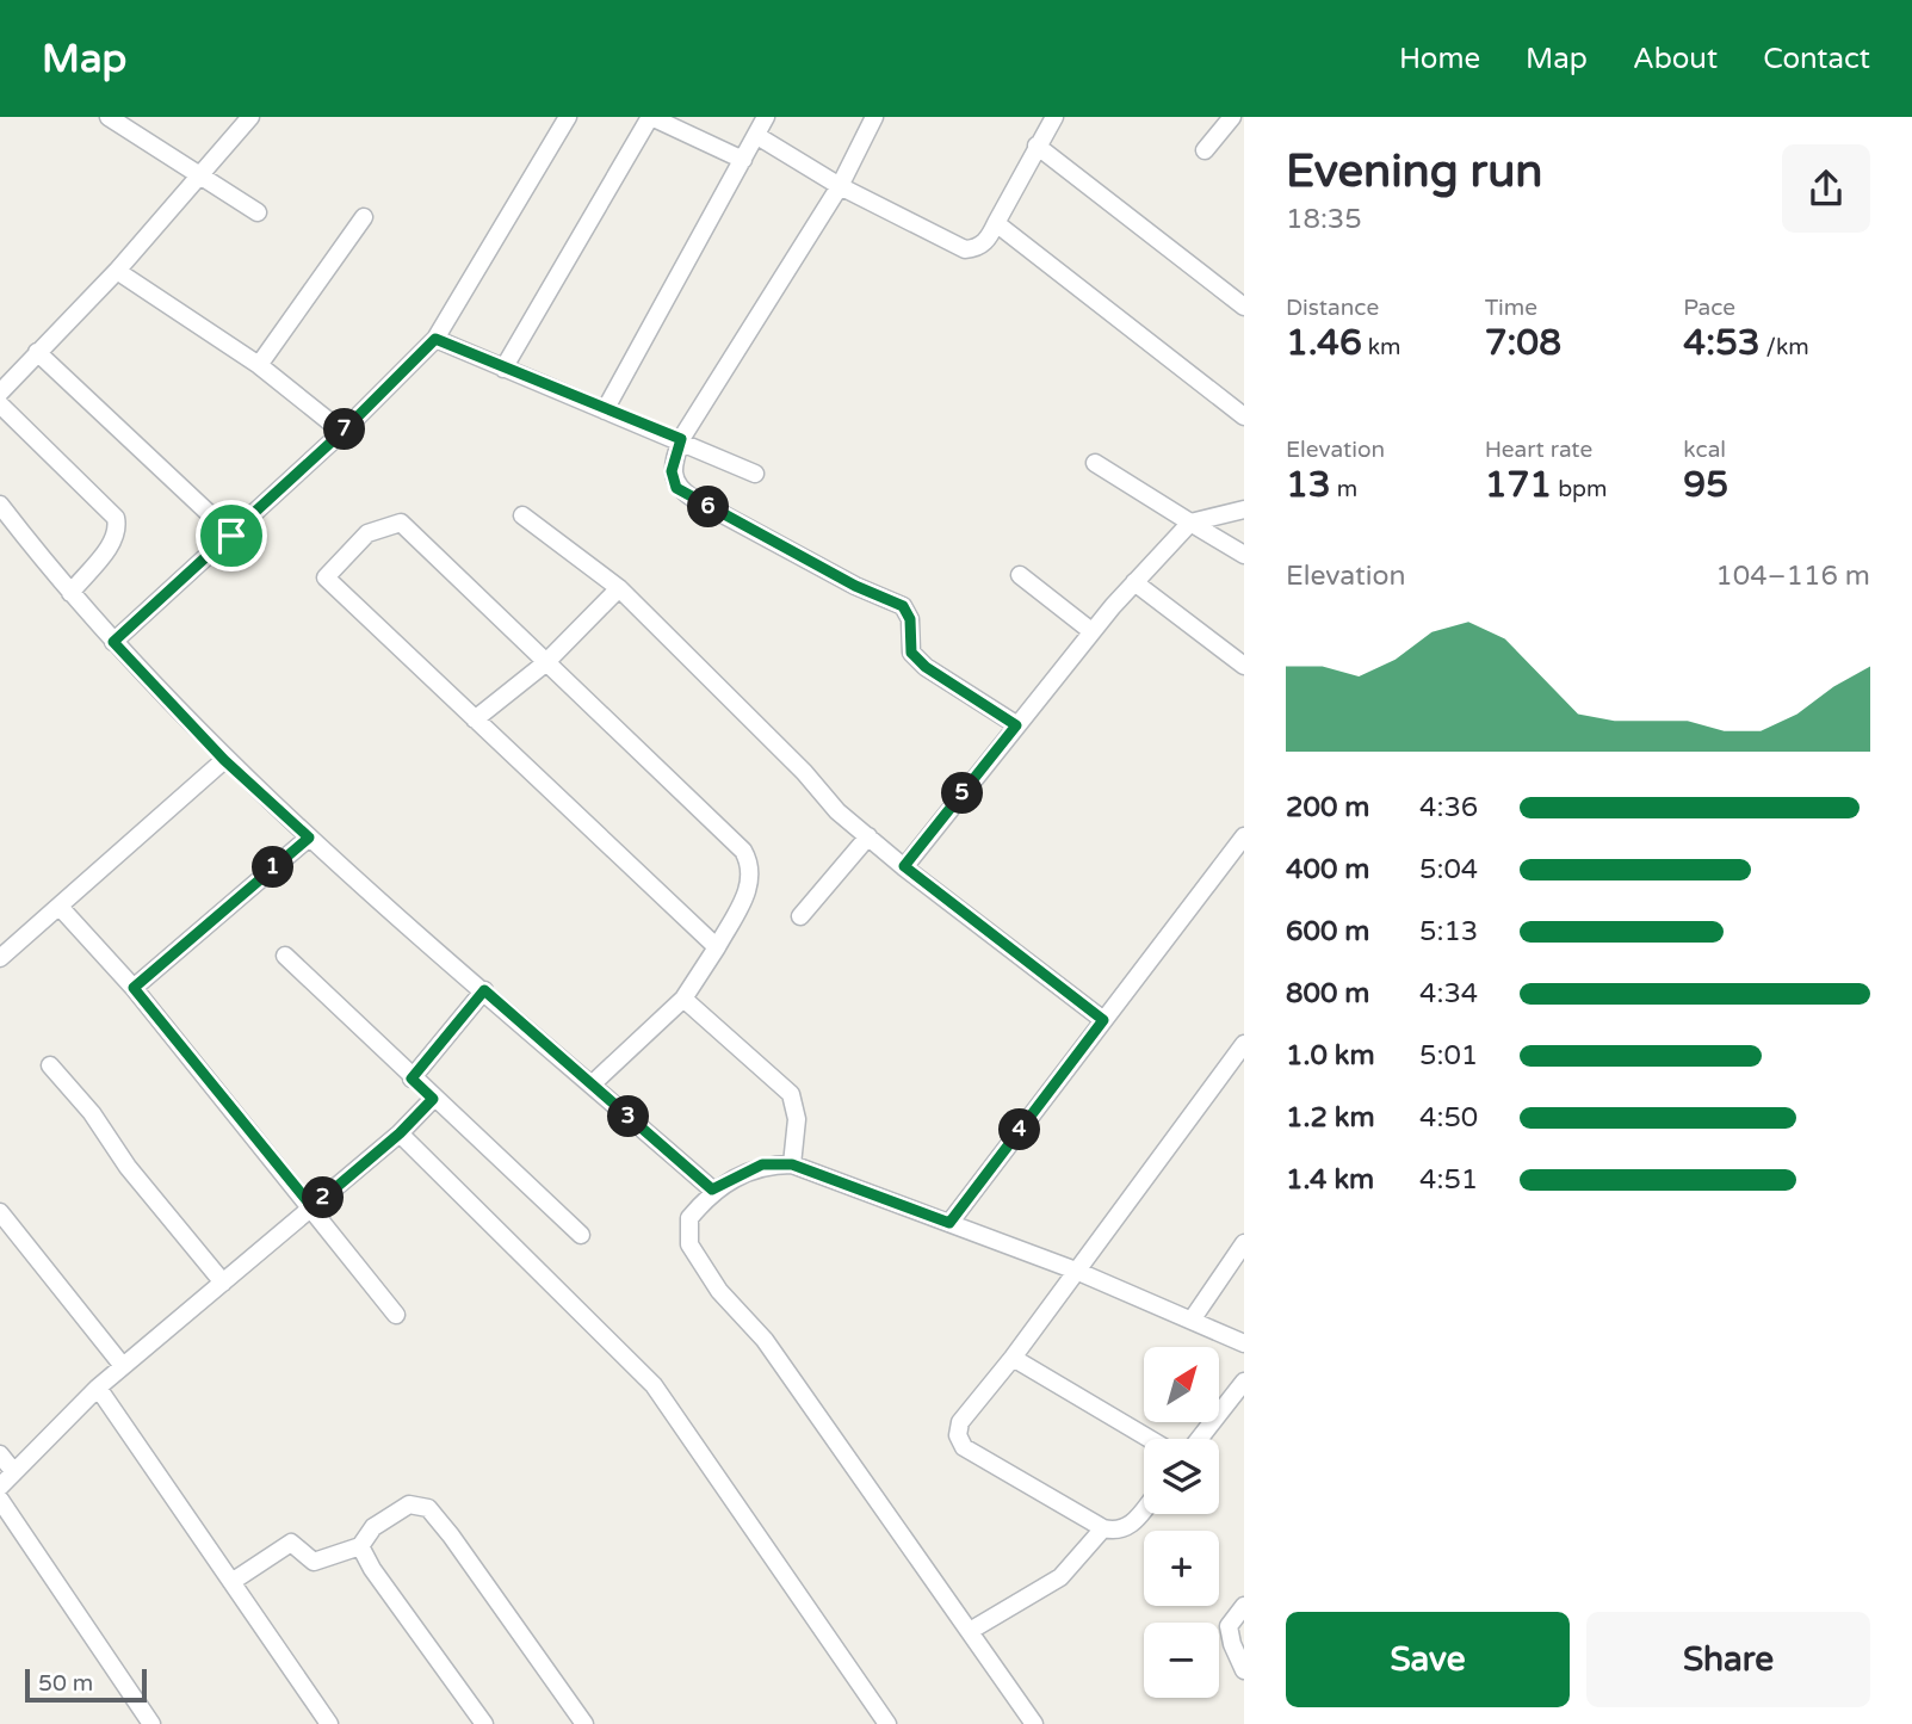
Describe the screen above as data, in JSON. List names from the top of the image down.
{
  "scale_bar": "50 m",
  "north": "top right",
  "page": {
    "header": "Map",
    "nav": [
      "Home",
      "Map",
      "About",
      "Contact"
    ],
    "heading": ["Evening run", "18:35"],
    "stats": [
      ["Distance", "1.46 km"],
      ["Time", "7:08"],
      ["Pace", "4:53 /km"],
      ["Elevation", "13 m"],
      ["Heart rate", "171 bpm"],
      ["kcal", "95"]
    ],
    "pins": [
      "7",
      "6",
      "5",
      "1",
      "3",
      "4",
      "2"
    ],
    "chart": ["Elevation", "104–116 m"],
    "list": [
      {
        "name": "200 m",
        "note": "4:36"
      },
      {
        "name": "400 m",
        "note": "5:04"
      },
      {
        "name": "600 m",
        "note": "5:13"
      },
      {
        "name": "800 m",
        "note": "4:34"
      },
      {
        "name": "1.0 km",
        "note": "5:01"
      },
      {
        "name": "1.2 km",
        "note": "4:50"
      },
      {
        "name": "1.4 km",
        "note": "4:51"
      }
    ],
    "map_buttons": ["+", "−"],
    "buttons": ["Save", "Share"],
    "scale": "50 m"
  }
}
